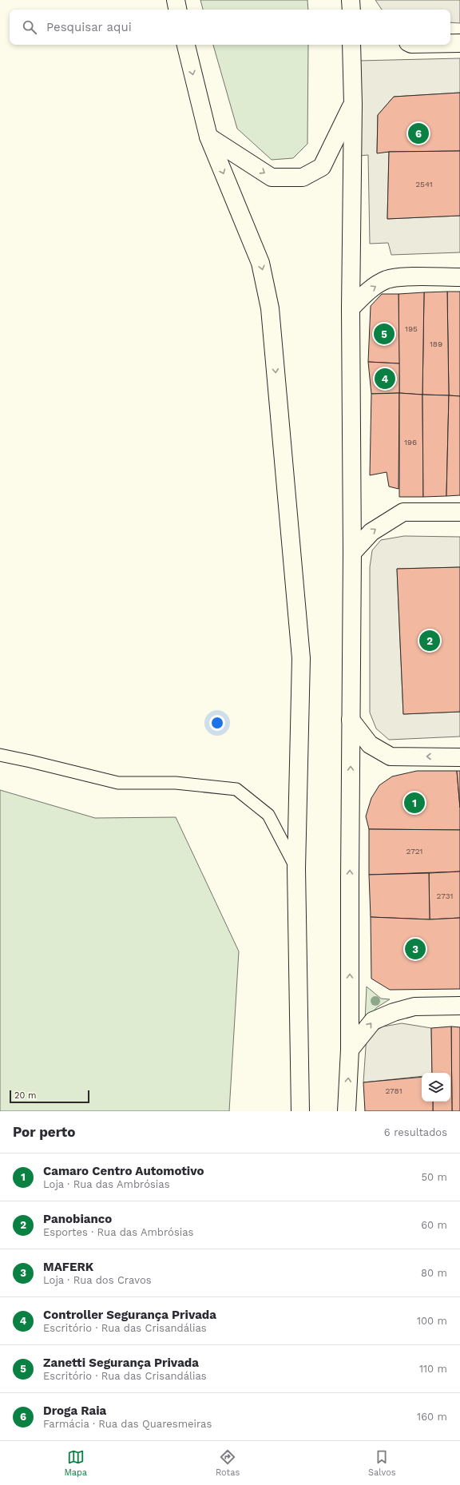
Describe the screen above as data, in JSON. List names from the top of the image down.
{
  "house_numbers": [
    "2541",
    "195",
    "189",
    "196",
    "2721",
    "2731",
    "2781"
  ],
  "scale_bar": "20 m",
  "page": {
    "search": "Pesquisar aqui",
    "pins": [
      "6",
      "5",
      "4",
      "2",
      "1",
      "3"
    ],
    "scale": "20 m",
    "heading": ["Por perto", "6 resultados"],
    "list": [
      {
        "mark": "1",
        "name": "Camaro Centro Automotivo",
        "note": "Loja · Rua das Ambrósias",
        "value": "50 m"
      },
      {
        "mark": "2",
        "name": "Panobianco",
        "note": "Esportes · Rua das Ambrósias",
        "value": "60 m"
      },
      {
        "mark": "3",
        "name": "MAFERK",
        "note": "Loja · Rua dos Cravos",
        "value": "80 m"
      },
      {
        "mark": "4",
        "name": "Controller Segurança Privada",
        "note": "Escritório · Rua das Crisandálias",
        "value": "100 m"
      },
      {
        "mark": "5",
        "name": "Zanetti Segurança Privada",
        "note": "Escritório · Rua das Crisandálias",
        "value": "110 m"
      },
      {
        "mark": "6",
        "name": "Droga Raia",
        "note": "Farmácia · Rua das Quaresmeiras",
        "value": "160 m"
      }
    ],
    "nav": ["Mapa", "Rotas", "Salvos"]
  }
}
